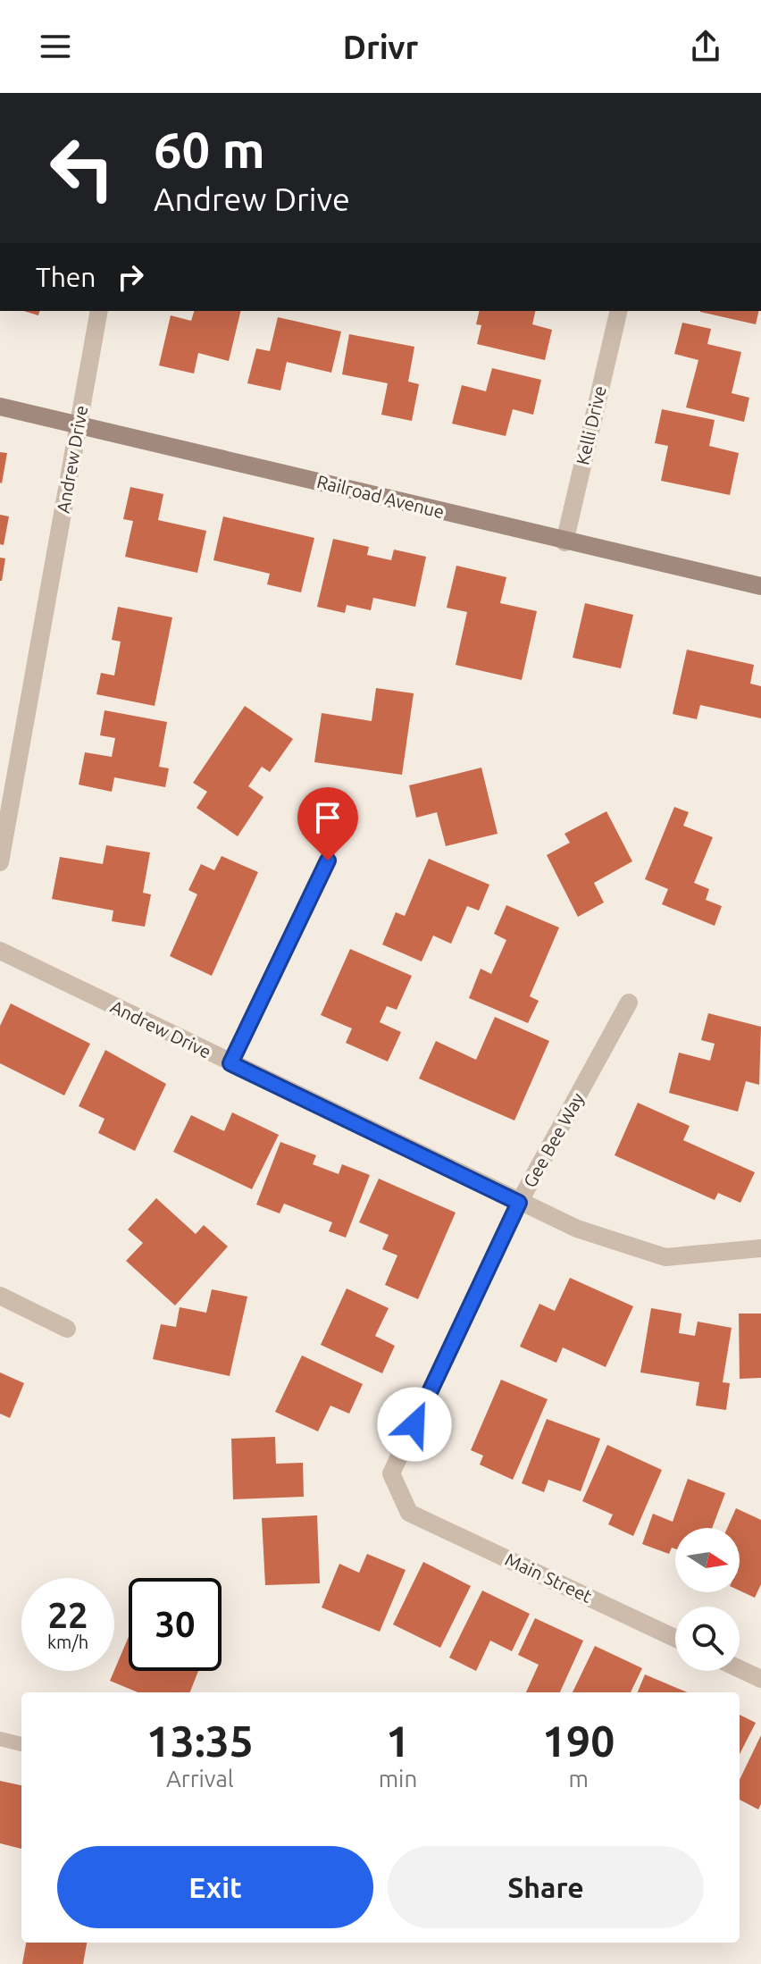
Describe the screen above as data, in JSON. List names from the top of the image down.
{
  "streets": {
    "street": [
      "Kelli Drive",
      "Andrew Drive",
      "Railroad Avenue",
      "Gee Bee Way",
      "Main Street"
    ]
  },
  "crossings": [
    ["Kelli Drive", "Railroad Avenue"],
    ["Andrew Drive", "Railroad Avenue"],
    ["Andrew Drive", "Gee Bee Way"],
    ["Gee Bee Way", "Main Street"]
  ],
  "north": "right",
  "page": {
    "header": "Drivr",
    "turn": ["60 m", "Andrew Drive"],
    "then": "Then",
    "speed": "22 km/h",
    "limit": "30",
    "eta": [
      "13:35",
      "Arrival",
      "1",
      "min",
      "190",
      "m"
    ],
    "buttons": ["Exit", "Share"]
  }
}
